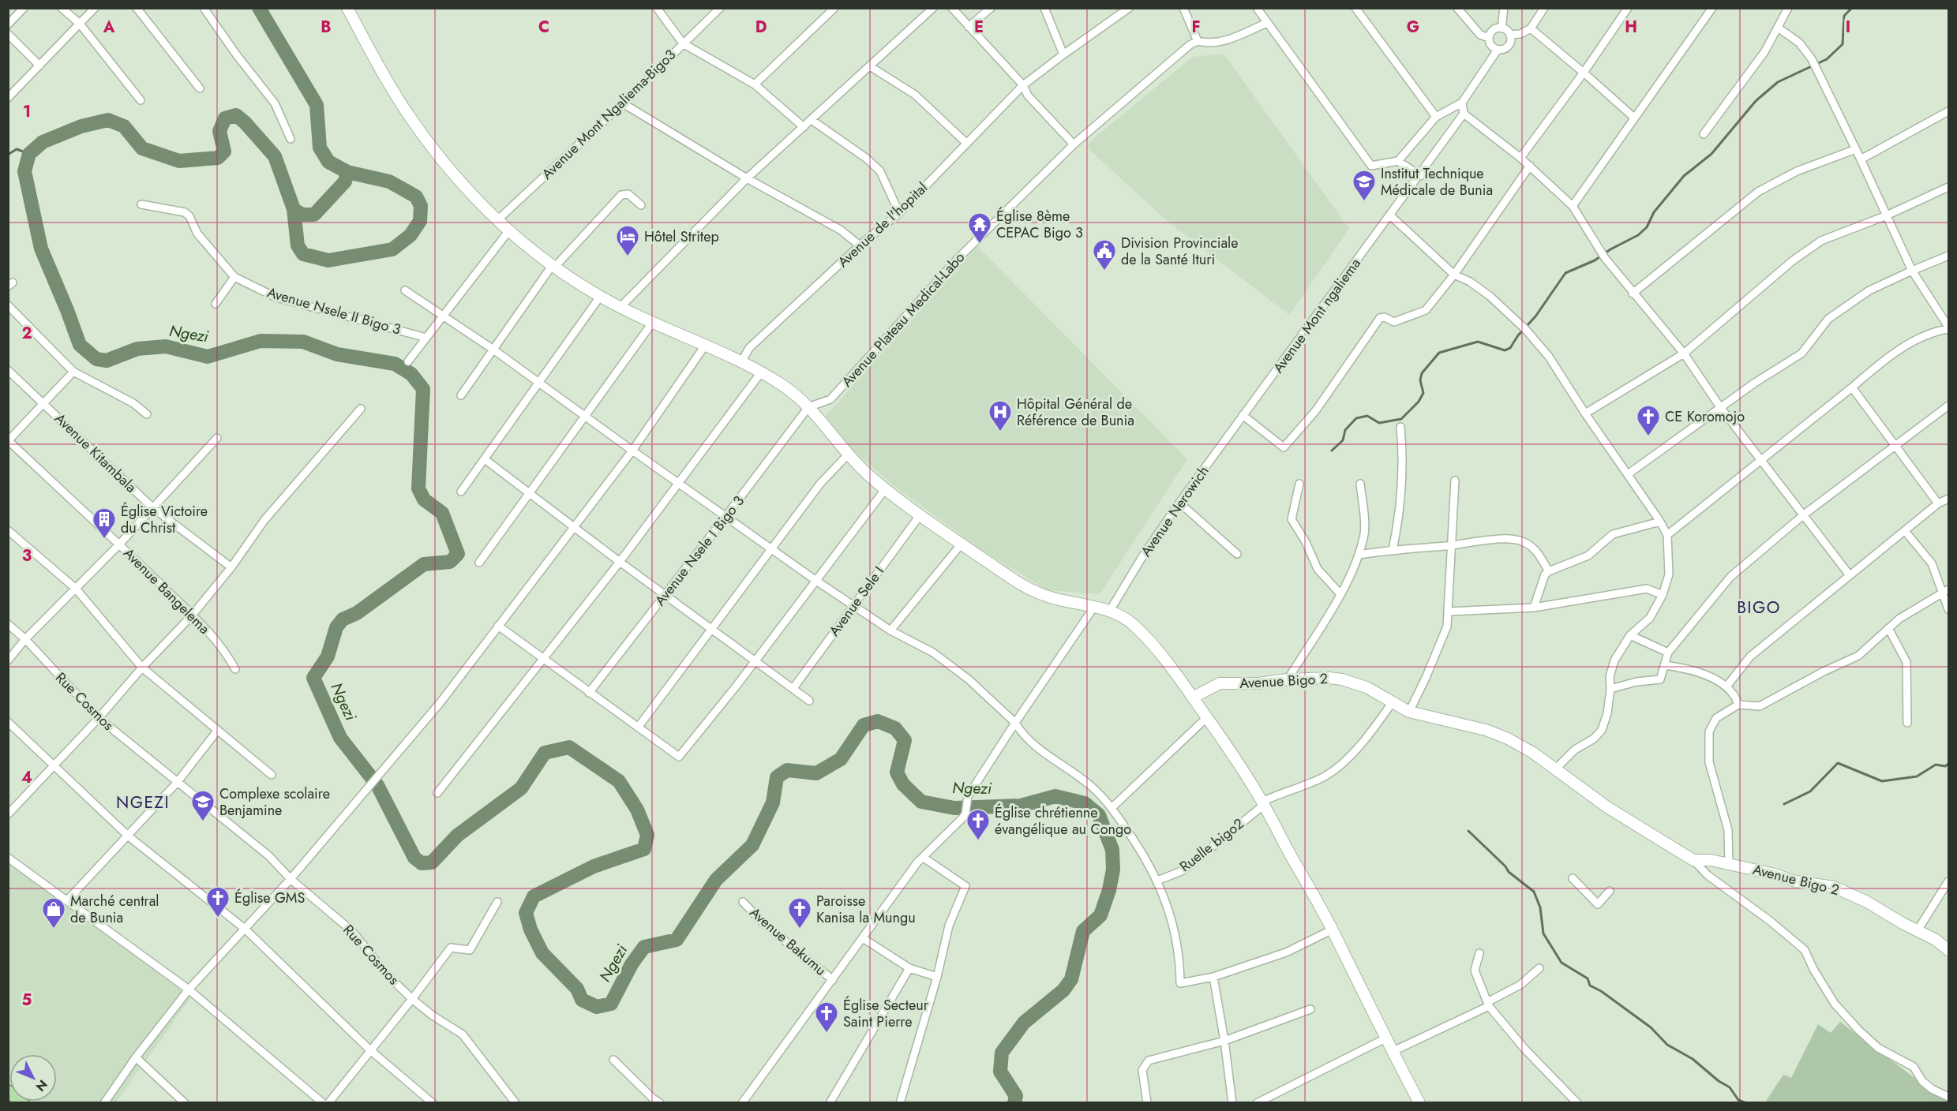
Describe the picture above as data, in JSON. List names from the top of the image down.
{
  "streets": {
    "street": [
      "Avenue Mont Ngaliema-Bigo3",
      "Avenue de l'hopital",
      "Avenue Nsele II Bigo 3",
      "Avenue Mont ngaliema",
      "Avenue Plateau Medical-Labo",
      "Avenue Kitambala",
      "Avenue Nerowich",
      "Avenue Nsele I Bigo 3",
      "Avenue Bangelema",
      "Avenue Sele I",
      "Avenue Bigo 2",
      "Rue Cosmos",
      "Ruelle bigo2",
      "Avenue Bakumu"
    ]
  },
  "crossings": [
    ["Avenue Mont ngaliema", "Avenue Nerowich"],
    ["Avenue Plateau Medical-Labo", "Avenue Nsele I Bigo 3"],
    ["Avenue Bigo 2", "Ruelle bigo2"]
  ],
  "districts": ["BIGO", "NGEZI"],
  "water": ["Ngezi"],
  "places": {
    "school or university": ["Institut Technique Médicale de Bunia", "Complexe scolaire Benjamine"],
    "temple": ["Église 8ème CEPAC Bigo 3"],
    "hotel": ["Hôtel Stritep"],
    "public building": ["Division Provinciale de la Santé Ituri"],
    "hospital": ["Hôpital Général de Référence de Bunia"],
    "church": [
      "CE Koromojo",
      "Église chrétienne évangélique au Congo",
      "Église GMS",
      "Paroisse Kanisa la Mungu",
      "Église Secteur Saint Pierre"
    ],
    "building": ["Église Victoire du Christ"],
    "shop": ["Marché central de Bunia"]
  },
  "north": "bottom right",
  "grid": {
    "columns": [
      "A",
      "B",
      "C",
      "D",
      "E",
      "F",
      "G",
      "H",
      "I"
    ],
    "rows": [
      "1",
      "2",
      "3",
      "4",
      "5"
    ]
  }
}
